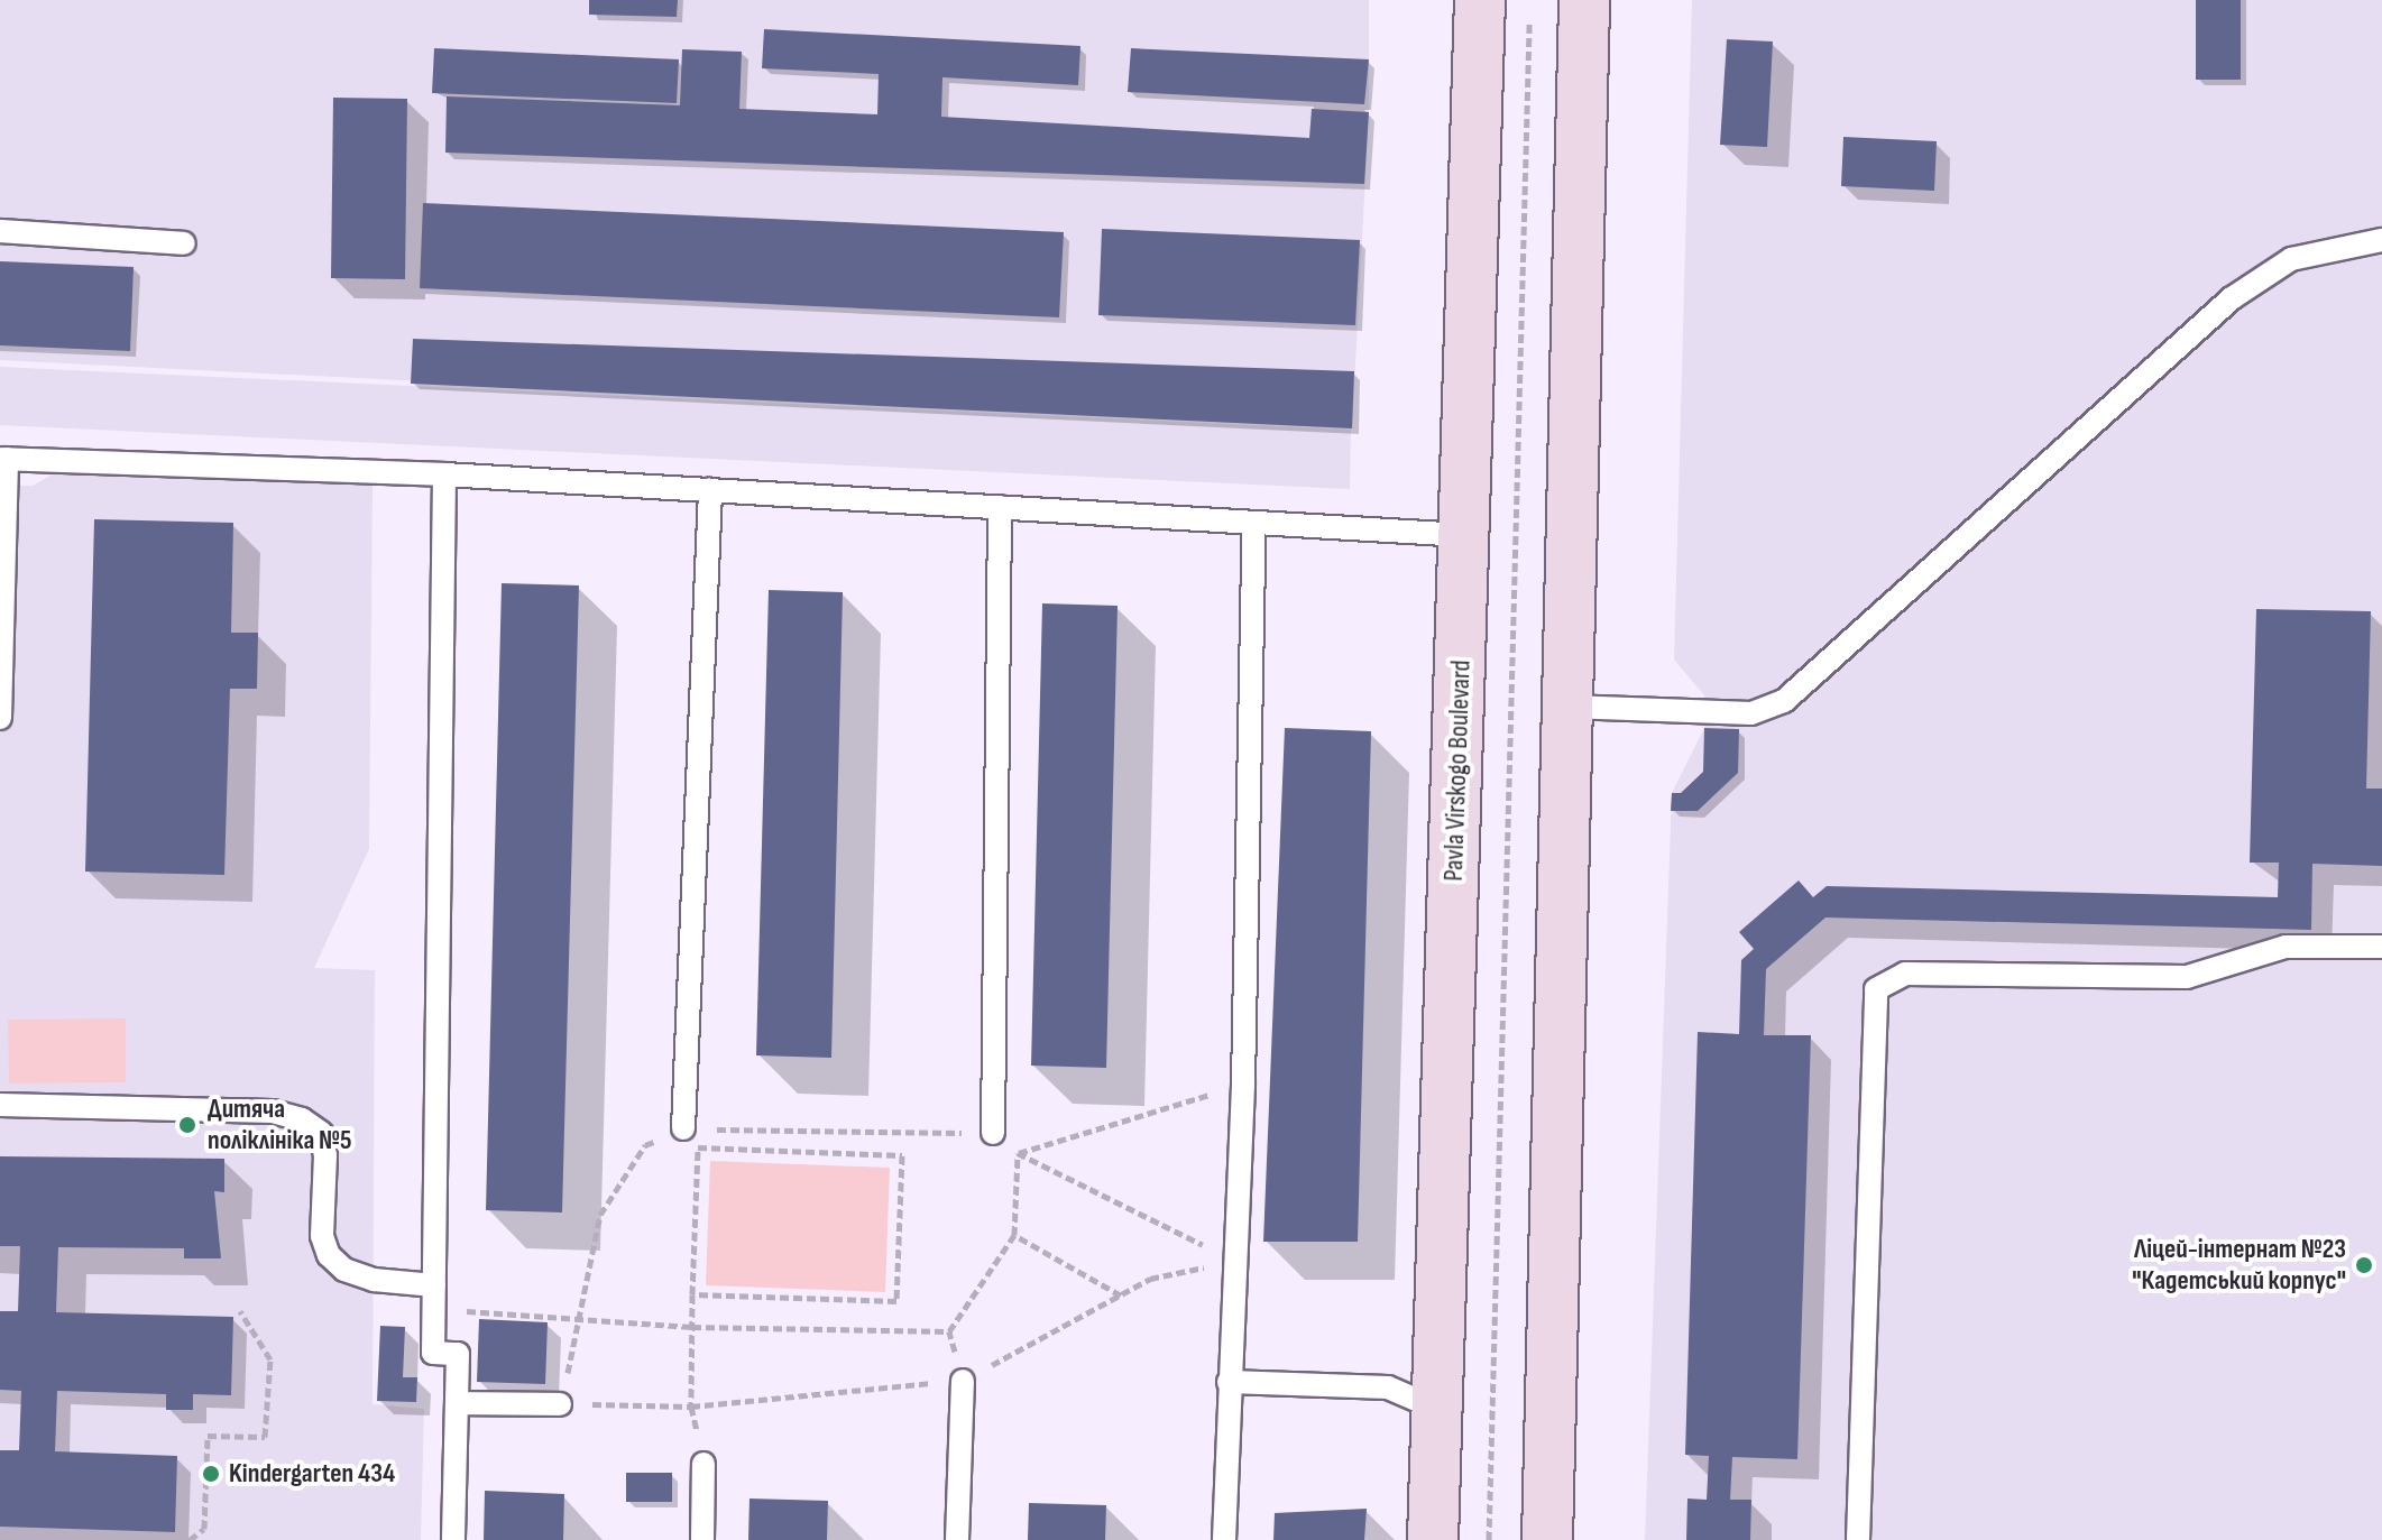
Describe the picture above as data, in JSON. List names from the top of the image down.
{
  "streets": {
    "street": ["Pavla Virskogo Boulevard"]
  },
  "places": ["Дитяча поліклініка №5", "Ліцей-інтернат №23 \"Кадетський корпус\"", "Kindergarten 434"]
}
